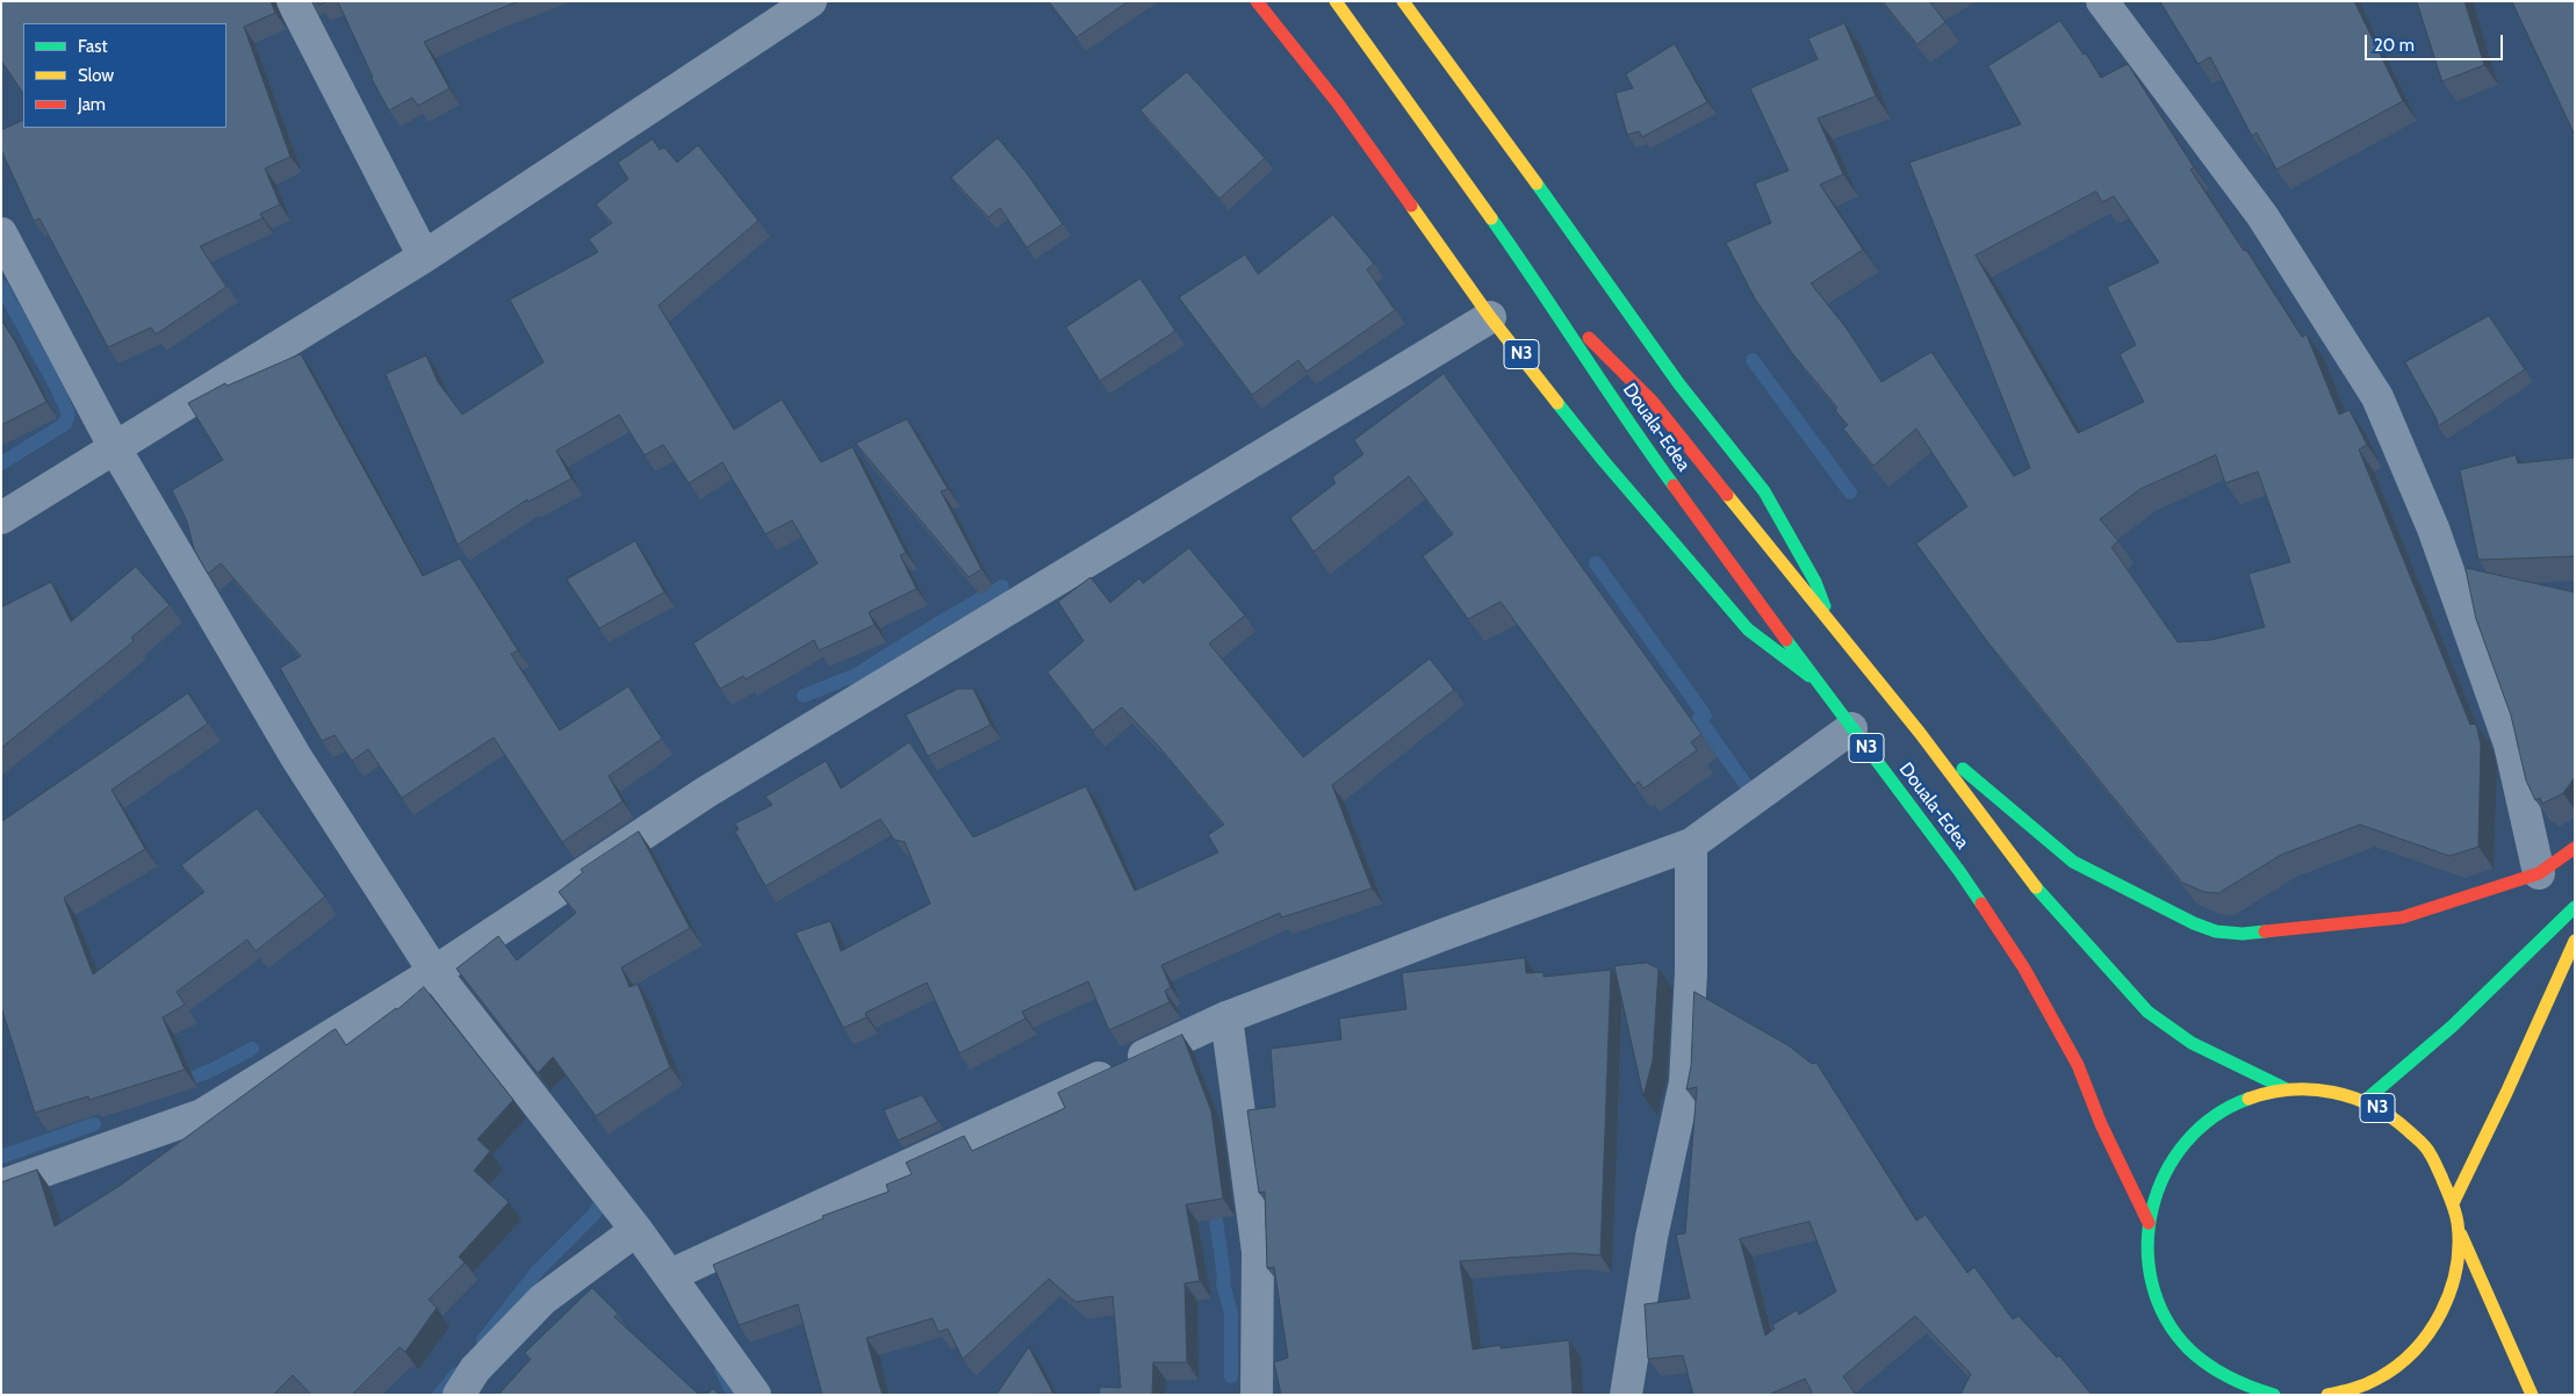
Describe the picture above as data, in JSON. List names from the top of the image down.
{
  "streets": {
    "main road": ["N3", "Douala-Edea"]
  },
  "crossings": [
    ["N3", "Douala-Edea"]
  ],
  "legend": ["Fast", "Slow", "Jam"],
  "scale_bar": "20 m"
}
